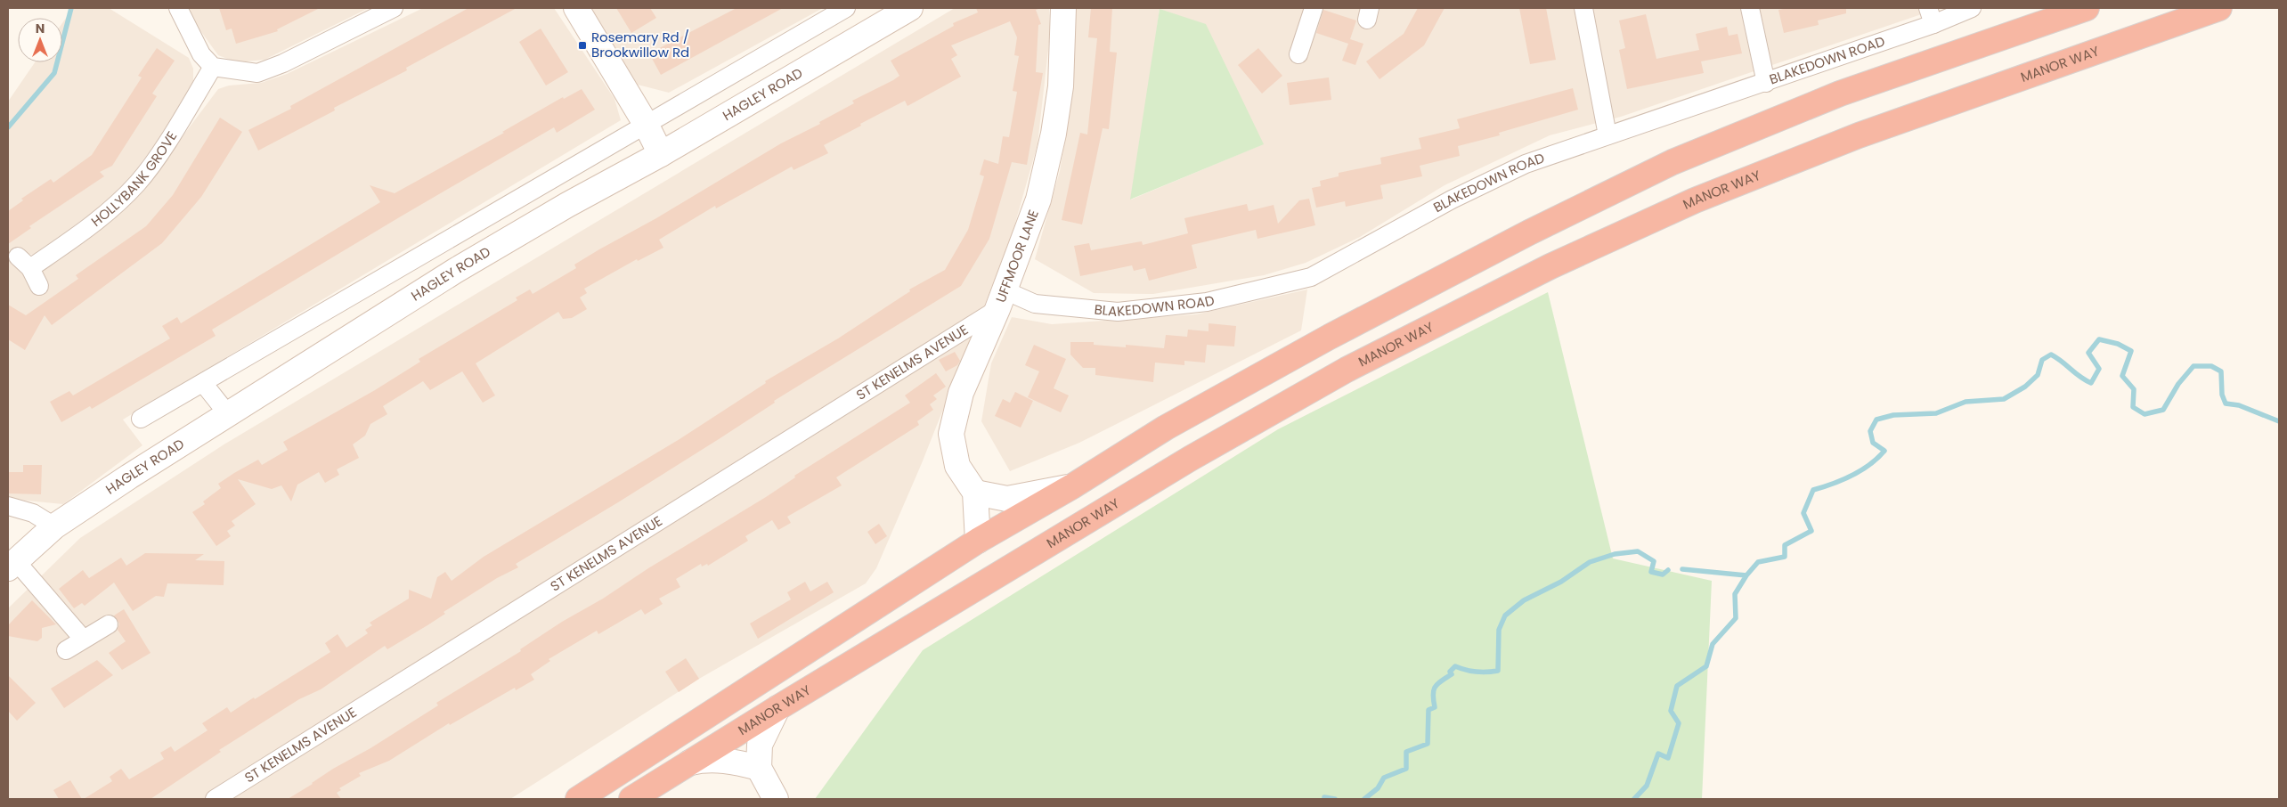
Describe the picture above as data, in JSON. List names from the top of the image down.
{
  "streets": {
    "highway": ["MANOR WAY"],
    "main road": ["HAGLEY ROAD", "UFFMOOR LANE"],
    "street": ["BLAKEDOWN ROAD", "HOLLYBANK GROVE", "ST KENELMS AVENUE"]
  },
  "crossings": [
    ["BLAKEDOWN ROAD", "UFFMOOR LANE"],
    ["BLAKEDOWN ROAD", "ST KENELMS AVENUE"],
    ["UFFMOOR LANE", "ST KENELMS AVENUE"]
  ],
  "places": {
    "transit": ["Rosemary Rd / Brookwillow Rd"]
  },
  "north": "top"
}
